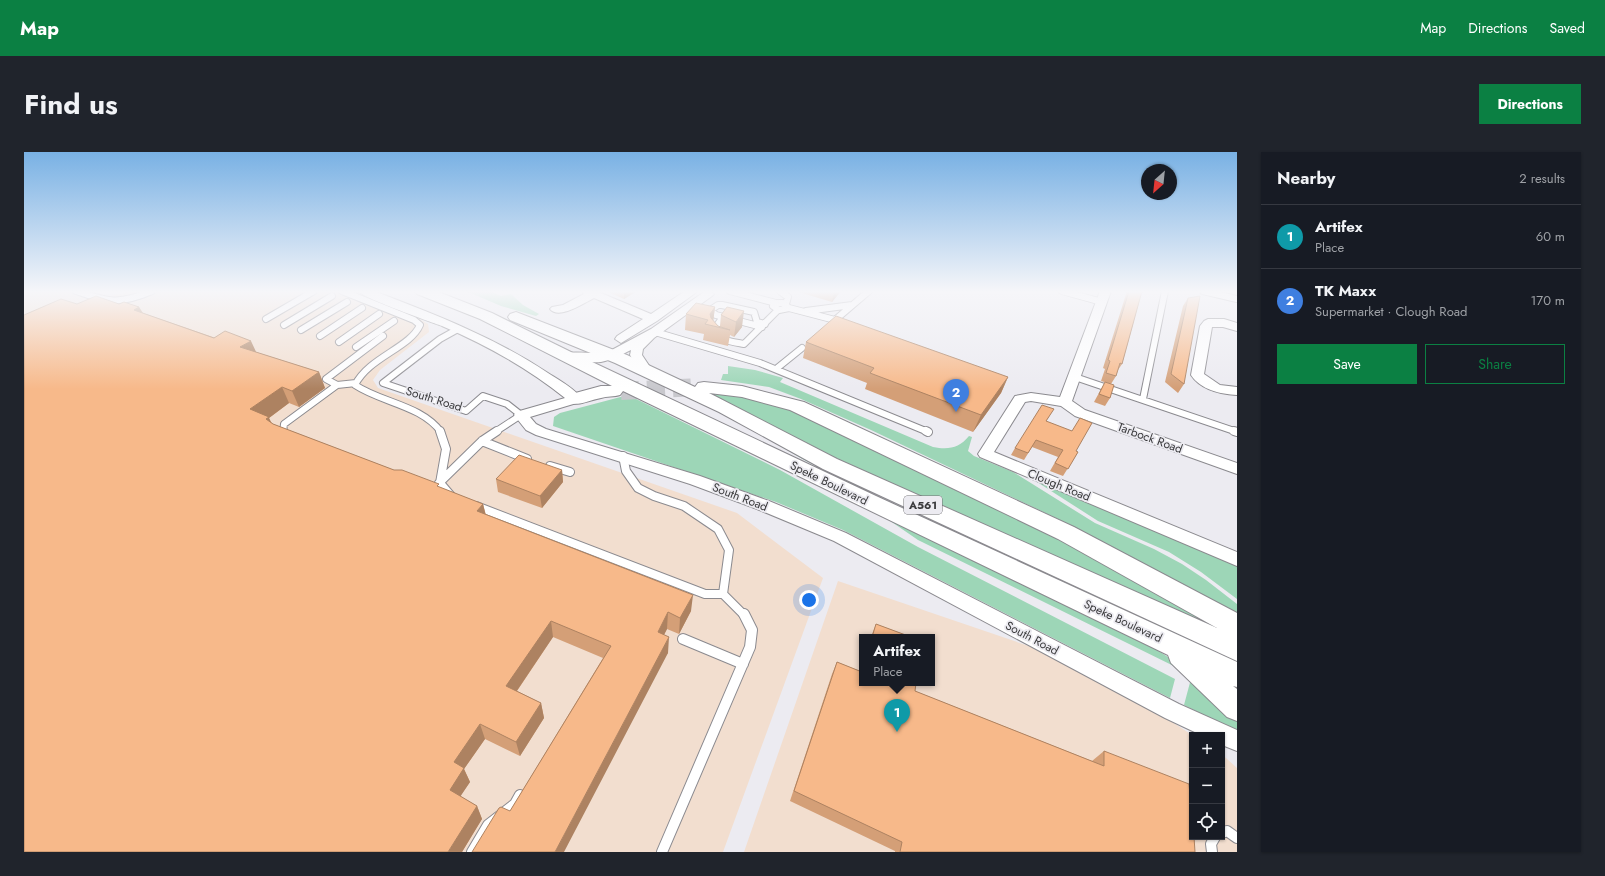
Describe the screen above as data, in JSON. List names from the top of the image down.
{
  "streets": {
    "highway": ["Speke Boulevard", "A561"],
    "street": ["South Road", "Tarbock Road", "Clough Road"]
  },
  "crossings": [
    ["Tarbock Road", "Clough Road"],
    ["Speke Boulevard", "A561"]
  ],
  "north": "bottom left",
  "page": {
    "header": "Map",
    "nav": ["Map", "Directions", "Saved"],
    "title": "Find us",
    "buttons": [
      "Directions",
      ["Save", "Share"]
    ],
    "heading": ["Nearby", "2 results"],
    "list": [
      {
        "mark": "1",
        "name": "Artifex",
        "note": "Place",
        "value": "60 m"
      },
      {
        "mark": "2",
        "name": "TK Maxx",
        "note": "Supermarket · Clough Road",
        "value": "170 m"
      }
    ],
    "pins": ["2", "1"],
    "popup": ["Artifex", "Place"],
    "map_buttons": ["+", "−"]
  }
}
